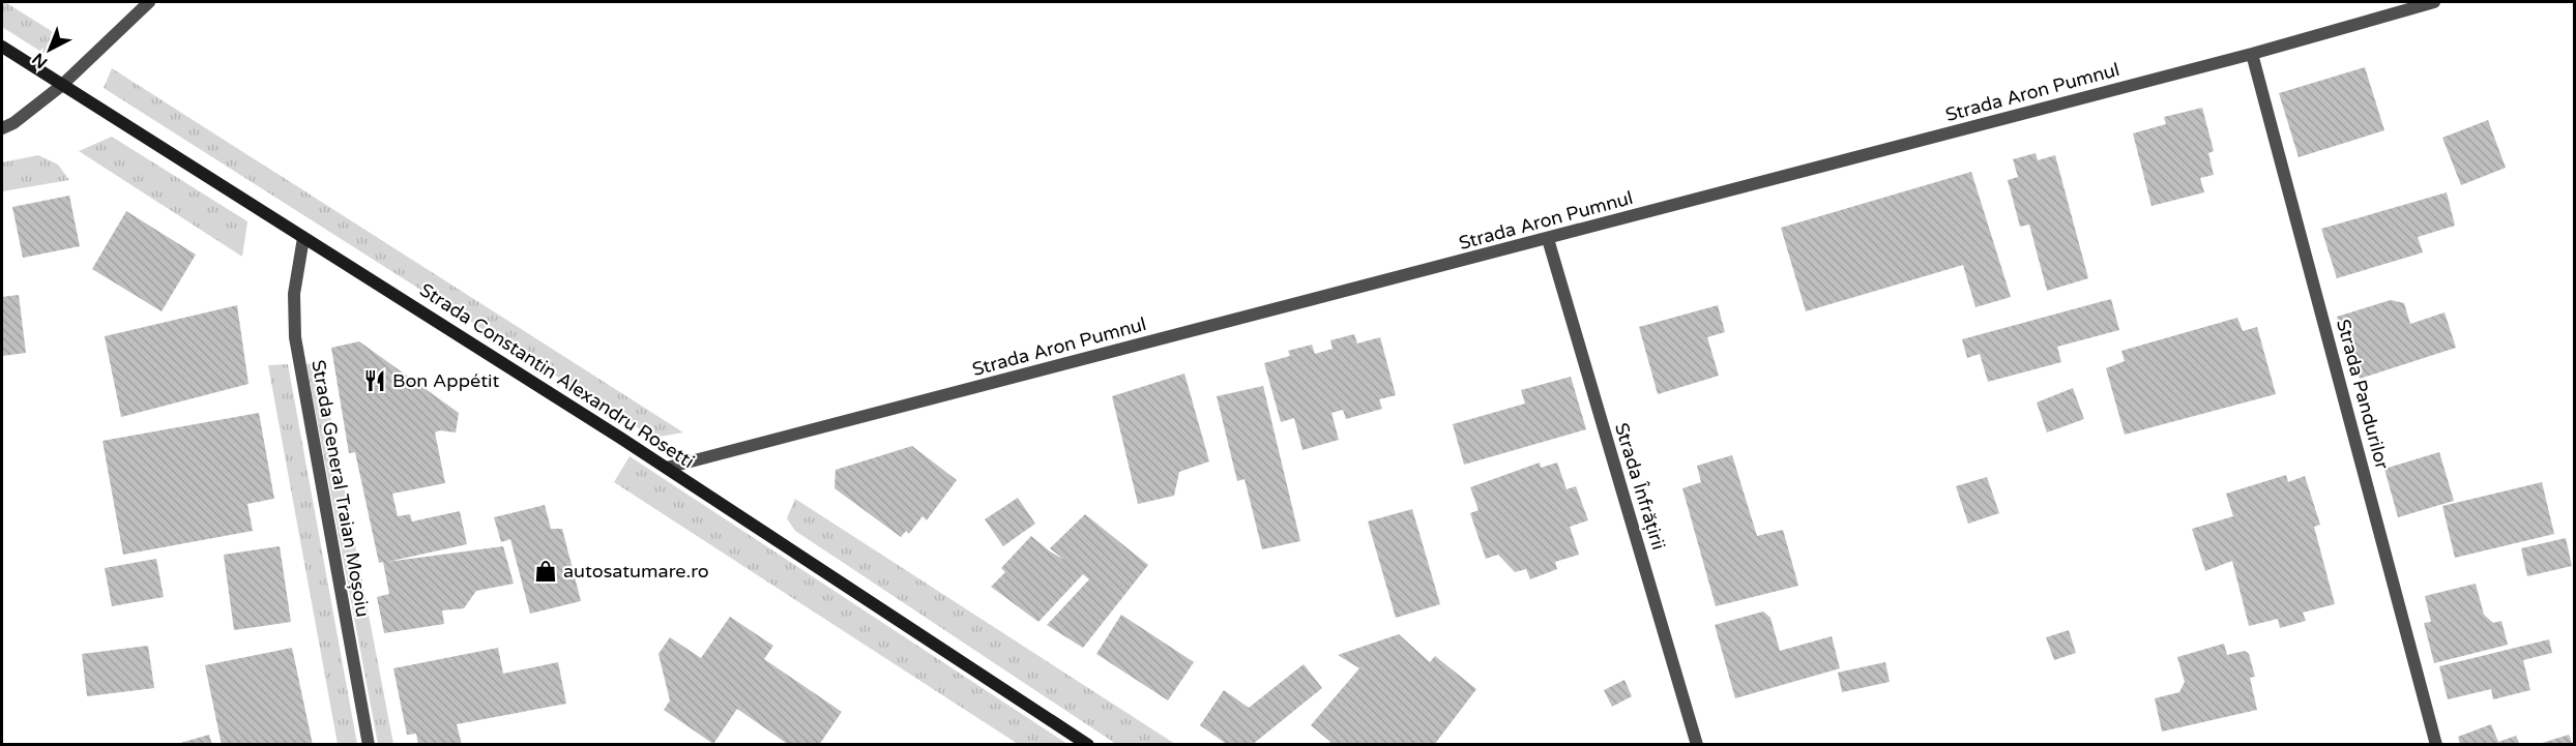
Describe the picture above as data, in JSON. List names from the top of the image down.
{
  "streets": {
    "street": [
      "Strada Aron Pumnul",
      "Strada Constantin Alexandru Rosetti",
      "Strada Pandurilor",
      "Strada Înfrățirii",
      "Strada General Traian Moșoiu"
    ]
  },
  "crossings": [
    ["Strada Aron Pumnul", "Strada Constantin Alexandru Rosetti"],
    ["Strada Aron Pumnul", "Strada Pandurilor"],
    ["Strada Aron Pumnul", "Strada Înfrățirii"],
    ["Strada Constantin Alexandru Rosetti", "Strada General Traian Moșoiu"]
  ],
  "places": {
    "restaurant": ["Bon Appétit"],
    "shop": ["autosatumare.ro"]
  },
  "north": "bottom left"
}
